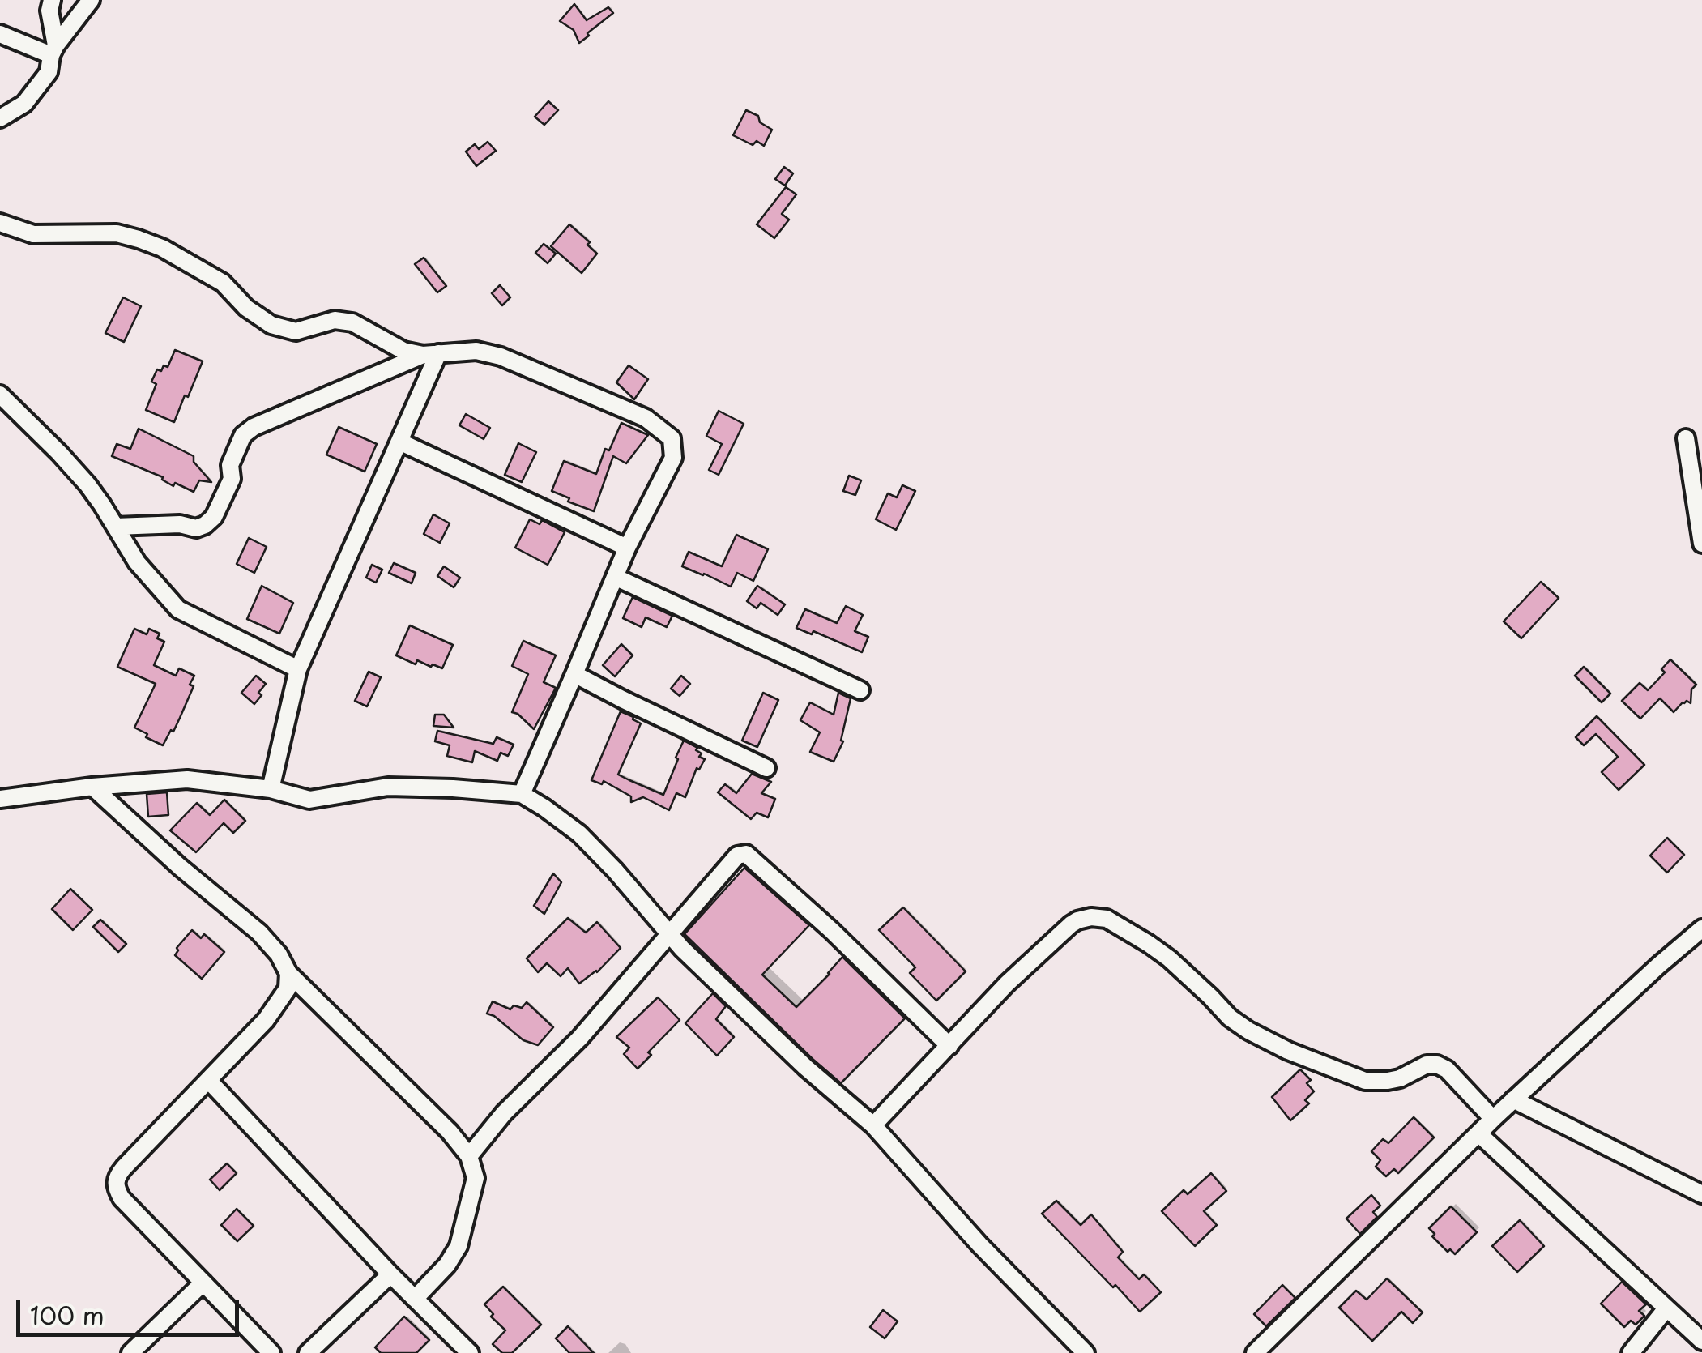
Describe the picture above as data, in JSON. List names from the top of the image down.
{
  "scale_bar": "100 m"
}
